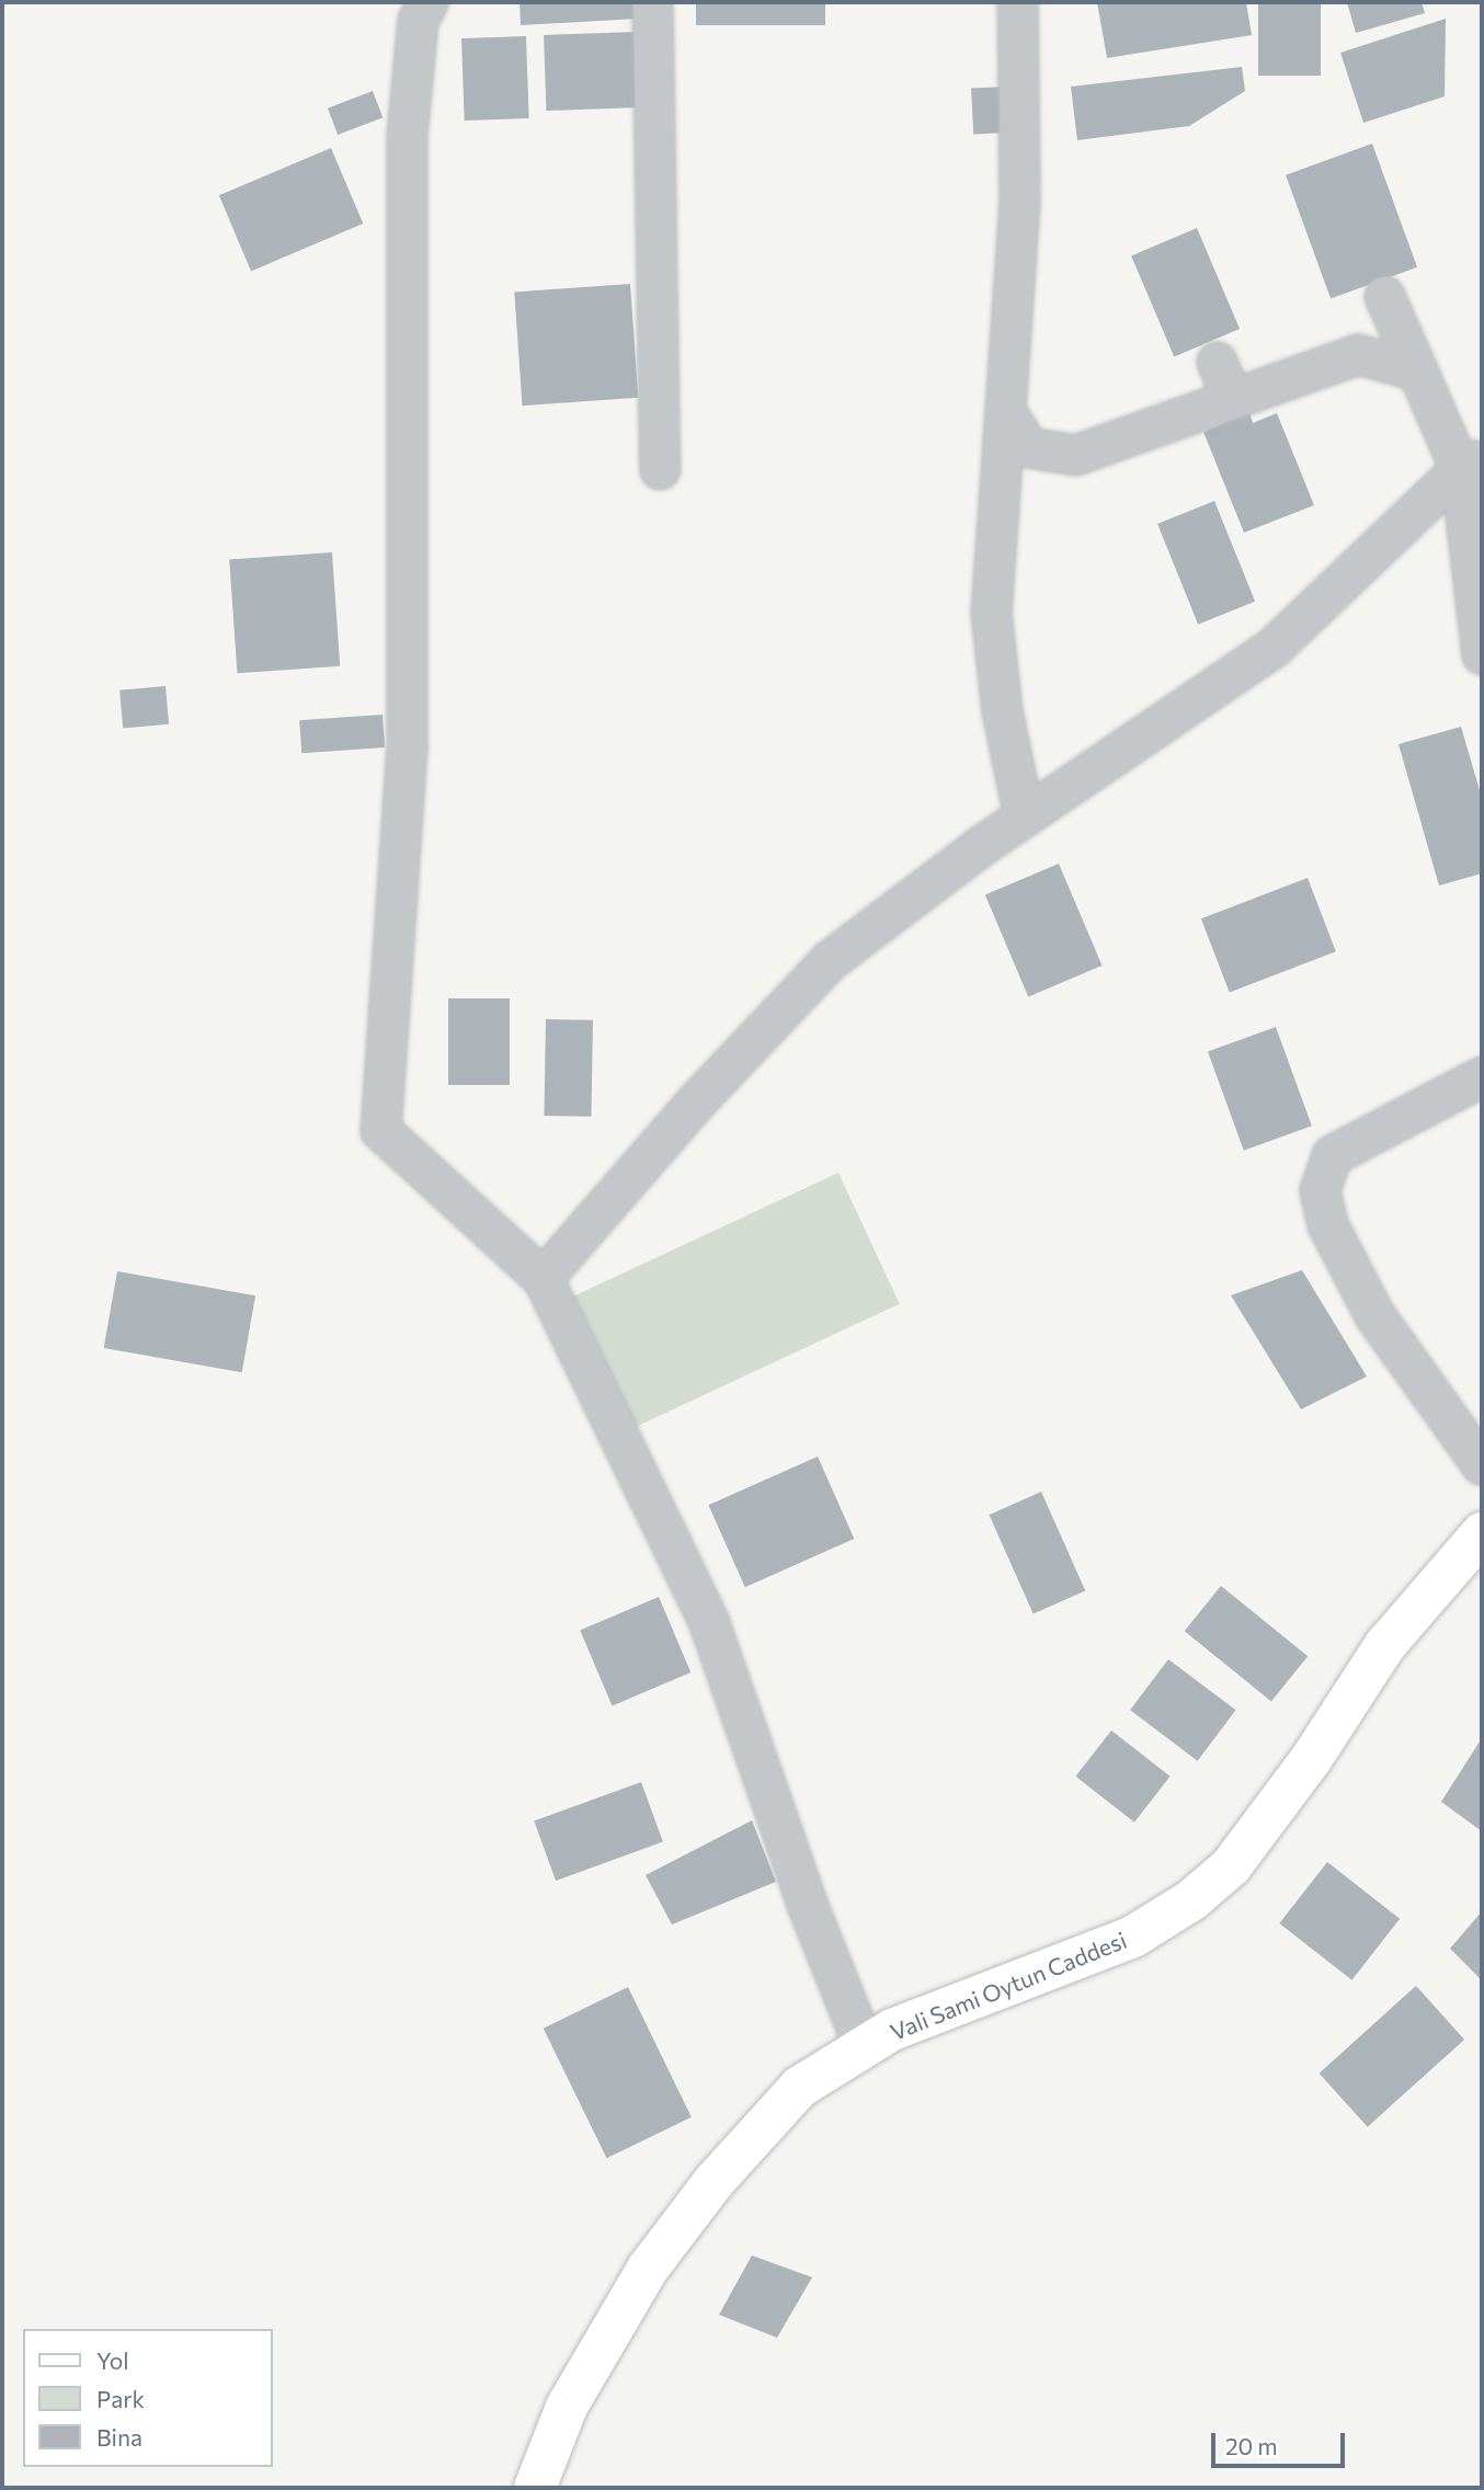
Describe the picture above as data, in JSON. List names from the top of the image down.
{
  "streets": {
    "street": ["Vali Sami Oytun Caddesi"]
  },
  "legend": ["Yol", "Park", "Bina"],
  "scale_bar": "20 m"
}
